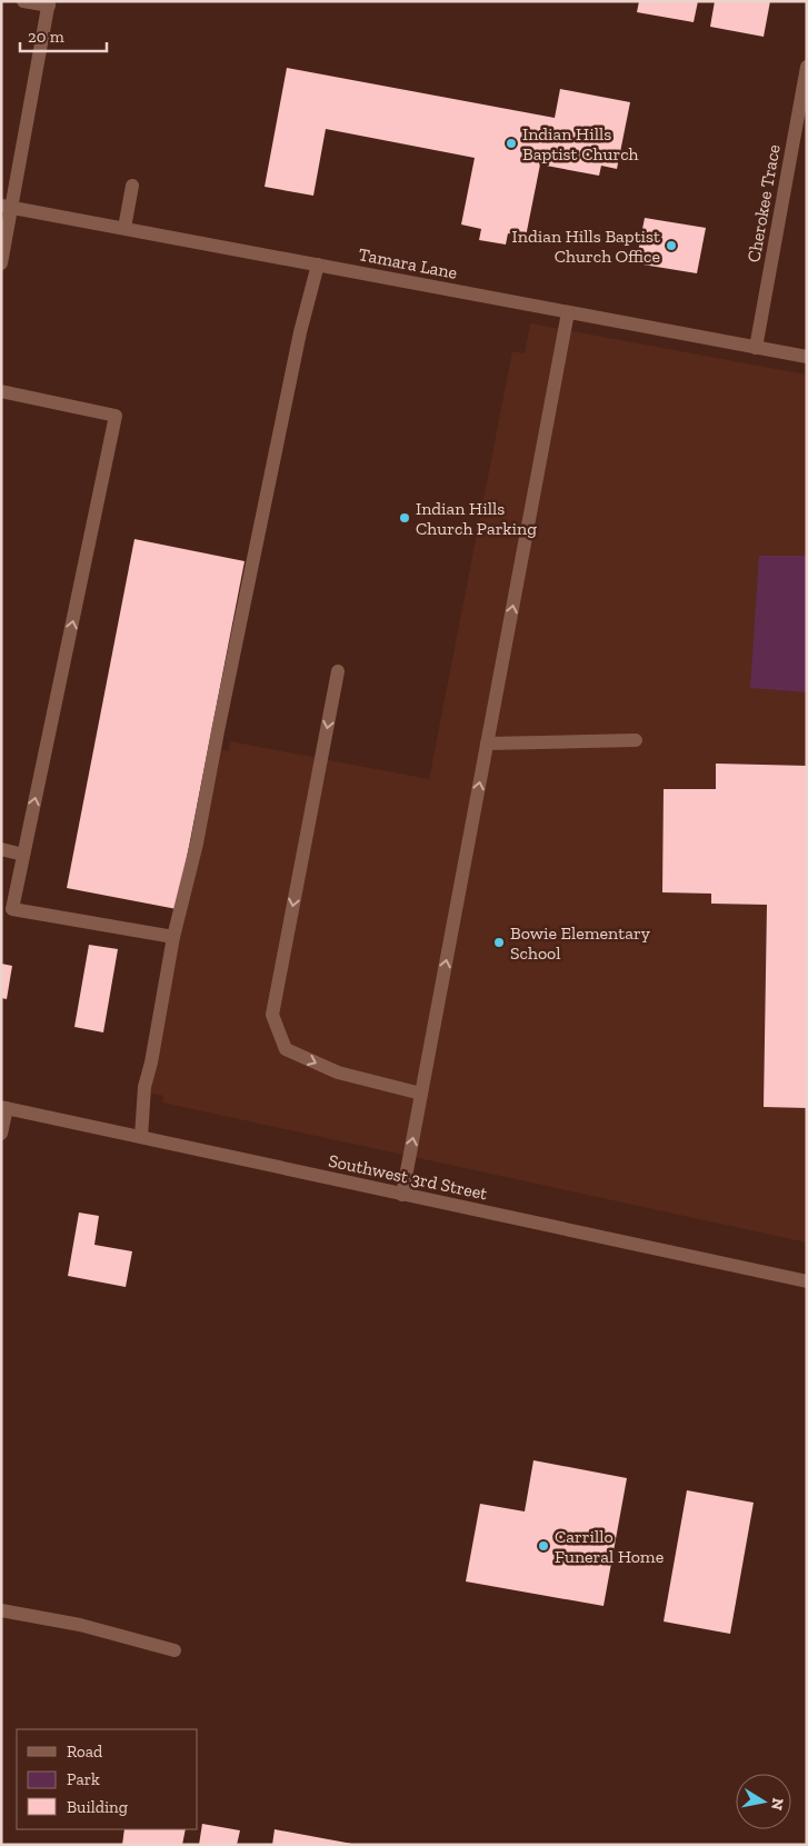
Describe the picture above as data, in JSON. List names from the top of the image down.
{
  "streets": {
    "street": ["Cherokee Trace", "Tamara Lane", "Southwest 3rd Street"]
  },
  "crossings": [
    ["Cherokee Trace", "Tamara Lane"]
  ],
  "places": [
    "Indian Hills Baptist Church",
    "Indian Hills Baptist Church Office",
    "Indian Hills Church Parking",
    "Bowie Elementary School",
    "Carrillo Funeral Home"
  ],
  "legend": ["Road", "Park", "Building"],
  "scale_bar": "20 m",
  "north": "right"
}
